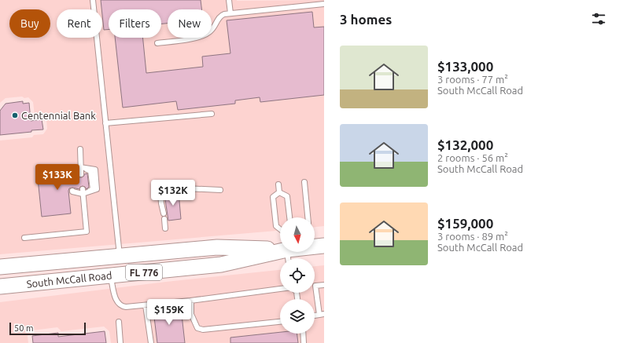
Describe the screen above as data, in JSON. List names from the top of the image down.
{
  "streets": {
    "main road": ["FL 776", "South McCall Road"]
  },
  "places": ["Centennial Bank"],
  "scale_bar": "50 m",
  "north": "bottom",
  "page": {
    "heading": "3 homes",
    "chip": [
      "Buy",
      "Rent",
      "Filters",
      "New"
    ],
    "list": [
      {
        "name": "$133,000",
        "note": "3 rooms · 77 m² · South McCall Road"
      },
      {
        "name": "$132,000",
        "note": "2 rooms · 56 m² · South McCall Road"
      },
      {
        "name": "$159,000",
        "note": "3 rooms · 89 m² · South McCall Road"
      }
    ],
    "price": ["$133K", "$132K", "$159K"],
    "scale": "50 m"
  }
}
